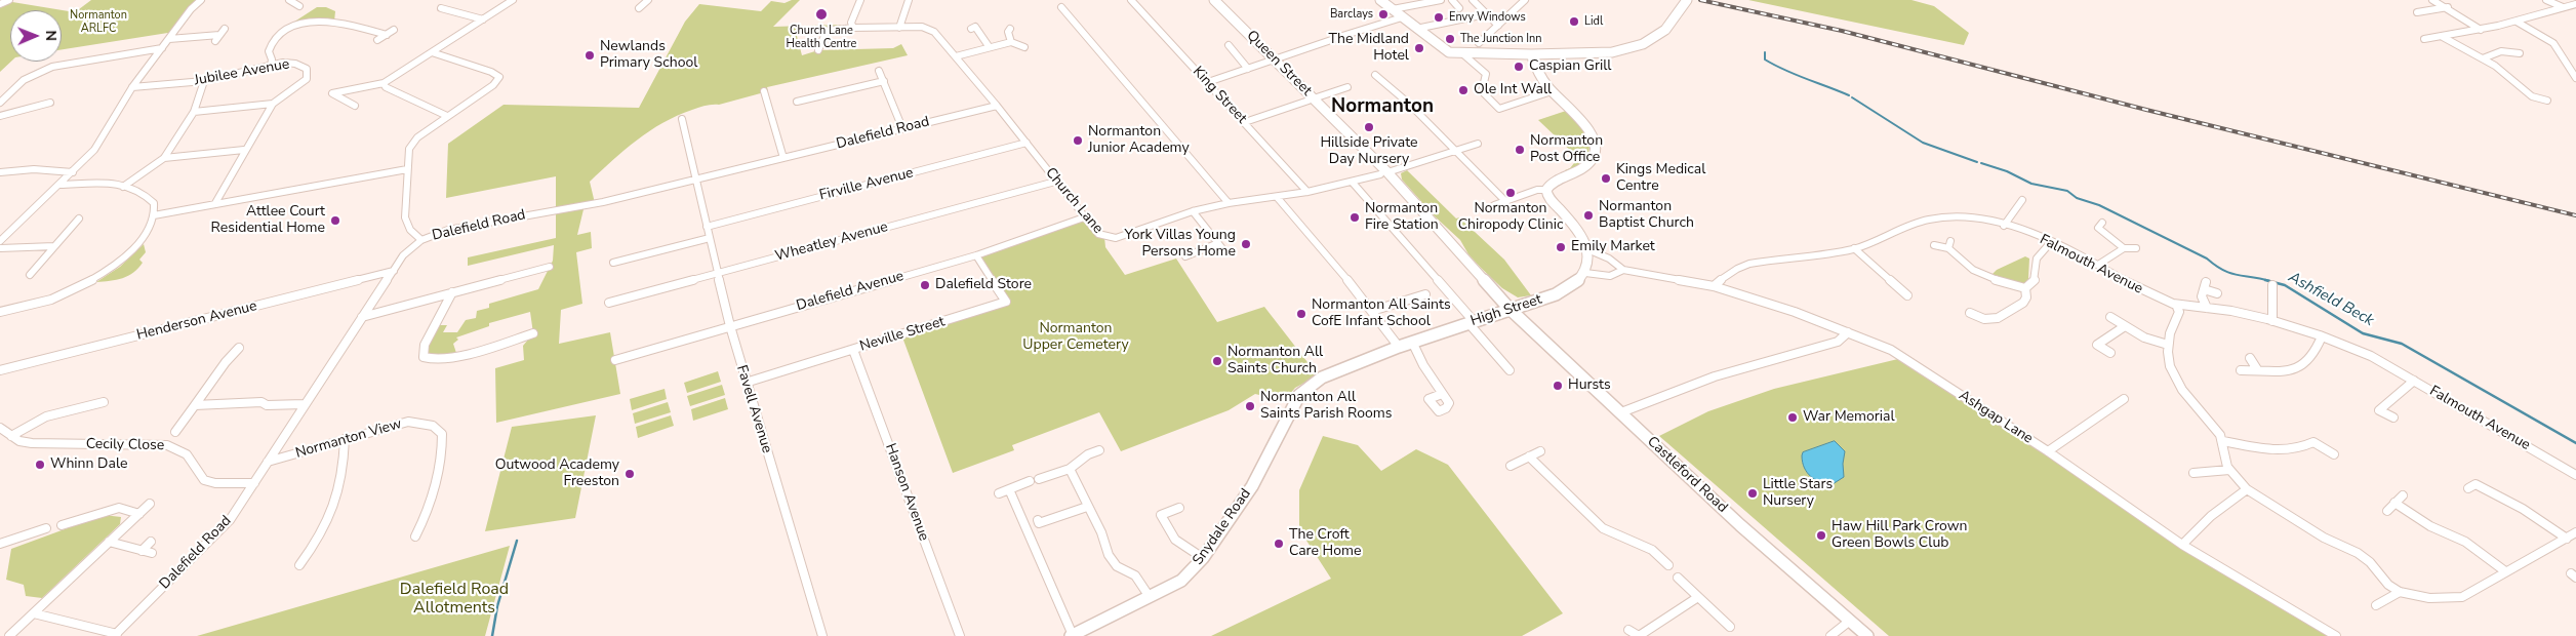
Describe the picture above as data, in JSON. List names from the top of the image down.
{
  "streets": {
    "street": [
      "Queen Street",
      "Jubilee Avenue",
      "King Street",
      "Dalefield Road",
      "Firville Avenue",
      "Church Lane",
      "Wheatley Avenue",
      "Falmouth Avenue",
      "Dalefield Avenue",
      "High Street",
      "Henderson Avenue",
      "Neville Street",
      "Favell Avenue",
      "Ashgap Lane",
      "Normanton View",
      "Cecily Close",
      "Castleford Road",
      "Hanson Avenue",
      "Snydale Road"
    ]
  },
  "crossings": [
    ["Queen Street", "Church Lane"],
    ["Queen Street", "High Street"],
    ["Queen Street", "Castleford Road"],
    ["King Street", "Church Lane"],
    ["Dalefield Road", "Church Lane"],
    ["Dalefield Road", "Henderson Avenue"],
    ["Dalefield Road", "Favell Avenue"],
    ["Dalefield Road", "Normanton View"],
    ["Dalefield Road", "Cecily Close"],
    ["Firville Avenue", "Church Lane"],
    ["Firville Avenue", "Favell Avenue"],
    ["Church Lane", "Wheatley Avenue"],
    ["Church Lane", "Dalefield Avenue"],
    ["Wheatley Avenue", "Favell Avenue"],
    ["Falmouth Avenue", "Ashgap Lane"],
    ["Dalefield Avenue", "Neville Street"],
    ["Dalefield Avenue", "Favell Avenue"],
    ["High Street", "Castleford Road"],
    ["High Street", "Snydale Road"],
    ["Neville Street", "Favell Avenue"],
    ["Neville Street", "Hanson Avenue"]
  ],
  "districts": ["Normanton"],
  "water": ["Ashfield Beck"],
  "parks": ["Normanton ARLFC", "Normanton Upper Cemetery", "Dalefield Road Allotments"],
  "places": [
    "Church Lane Health Centre",
    "Barclays",
    "Envy Windows",
    "Lidl",
    "The Junction Inn",
    "The Midland Hotel",
    "Newlands Primary School",
    "Caspian Grill",
    "Ole Int Wall",
    "Hillside Private Day Nursery",
    "Normanton Junior Academy",
    "Normanton Post Office",
    "Kings Medical Centre",
    "Normanton Chiropody Clinic",
    "Normanton Baptist Church",
    "Normanton Fire Station",
    "Attlee Court Residential Home",
    "York Villas Young Persons Home",
    "Emily Market",
    "Dalefield Store",
    "Normanton All Saints CofE Infant School",
    "Normanton All Saints Church",
    "Hursts",
    "Normanton All Saints Parish Rooms",
    "War Memorial",
    "Whinn Dale",
    "Outwood Academy Freeston",
    "Little Stars Nursery",
    "Haw Hill Park Crown Green Bowls Club",
    "The Croft Care Home"
  ],
  "north": "right"
}
